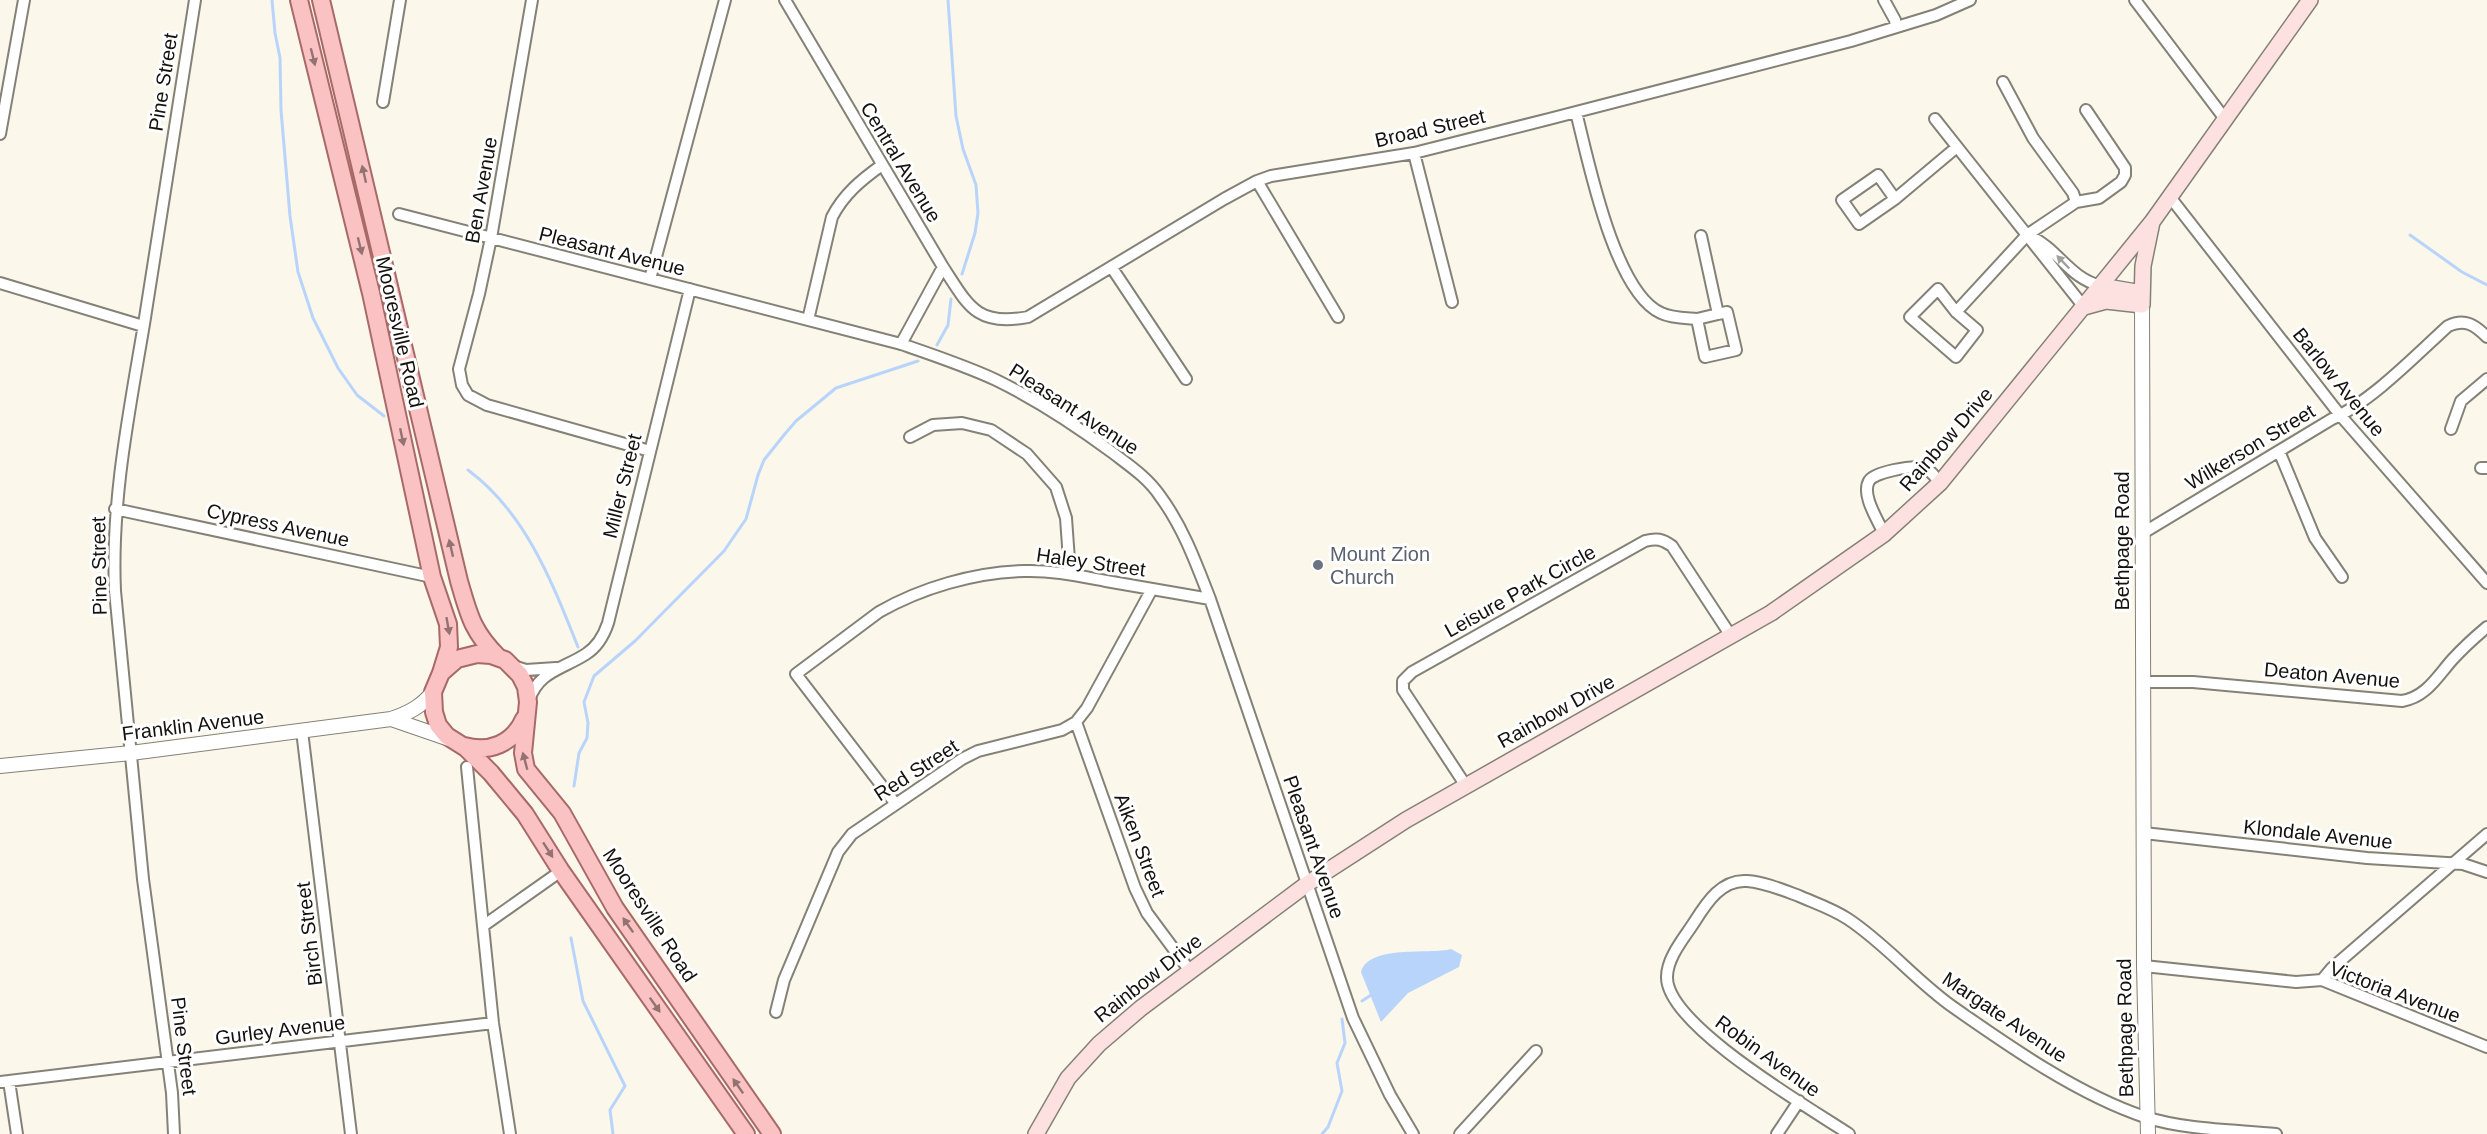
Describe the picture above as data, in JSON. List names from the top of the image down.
{
  "streets": {
    "main road": ["Mooresville Road", "Rainbow Drive", "Bethpage Road"],
    "street": [
      "Pine Street",
      "Broad Street",
      "Central Avenue",
      "Ben Avenue",
      "Pleasant Avenue",
      "Barlow Avenue",
      "Wilkerson Street",
      "Miller Street",
      "Cypress Avenue",
      "Haley Street",
      "Leisure Park Circle",
      "Deaton Avenue",
      "Franklin Avenue",
      "Red Street",
      "Klondale Avenue",
      "Aiken Street",
      "Birch Street",
      "Victoria Avenue",
      "Margate Avenue",
      "Gurley Avenue",
      "Robin Avenue"
    ]
  },
  "crossings": [
    ["Pine Street", "Cypress Avenue"],
    ["Pine Street", "Franklin Avenue"],
    ["Pine Street", "Gurley Avenue"],
    ["Broad Street", "Central Avenue"],
    ["Ben Avenue", "Pleasant Avenue"],
    ["Ben Avenue", "Miller Street"],
    ["Pleasant Avenue", "Rainbow Drive"],
    ["Pleasant Avenue", "Miller Street"],
    ["Pleasant Avenue", "Haley Street"],
    ["Mooresville Road", "Miller Street"],
    ["Mooresville Road", "Cypress Avenue"],
    ["Mooresville Road", "Franklin Avenue"],
    ["Barlow Avenue", "Wilkerson Street"],
    ["Barlow Avenue", "Bethpage Road"],
    ["Rainbow Drive", "Bethpage Road"],
    ["Rainbow Drive", "Leisure Park Circle"],
    ["Rainbow Drive", "Aiken Street"],
    ["Wilkerson Street", "Bethpage Road"],
    ["Miller Street", "Franklin Avenue"],
    ["Bethpage Road", "Deaton Avenue"],
    ["Bethpage Road", "Klondale Avenue"],
    ["Bethpage Road", "Victoria Avenue"],
    ["Bethpage Road", "Margate Avenue"],
    ["Haley Street", "Red Street"],
    ["Franklin Avenue", "Birch Street"],
    ["Red Street", "Aiken Street"],
    ["Birch Street", "Gurley Avenue"],
    ["Margate Avenue", "Robin Avenue"]
  ],
  "places": ["Mount Zion Church"]
}
